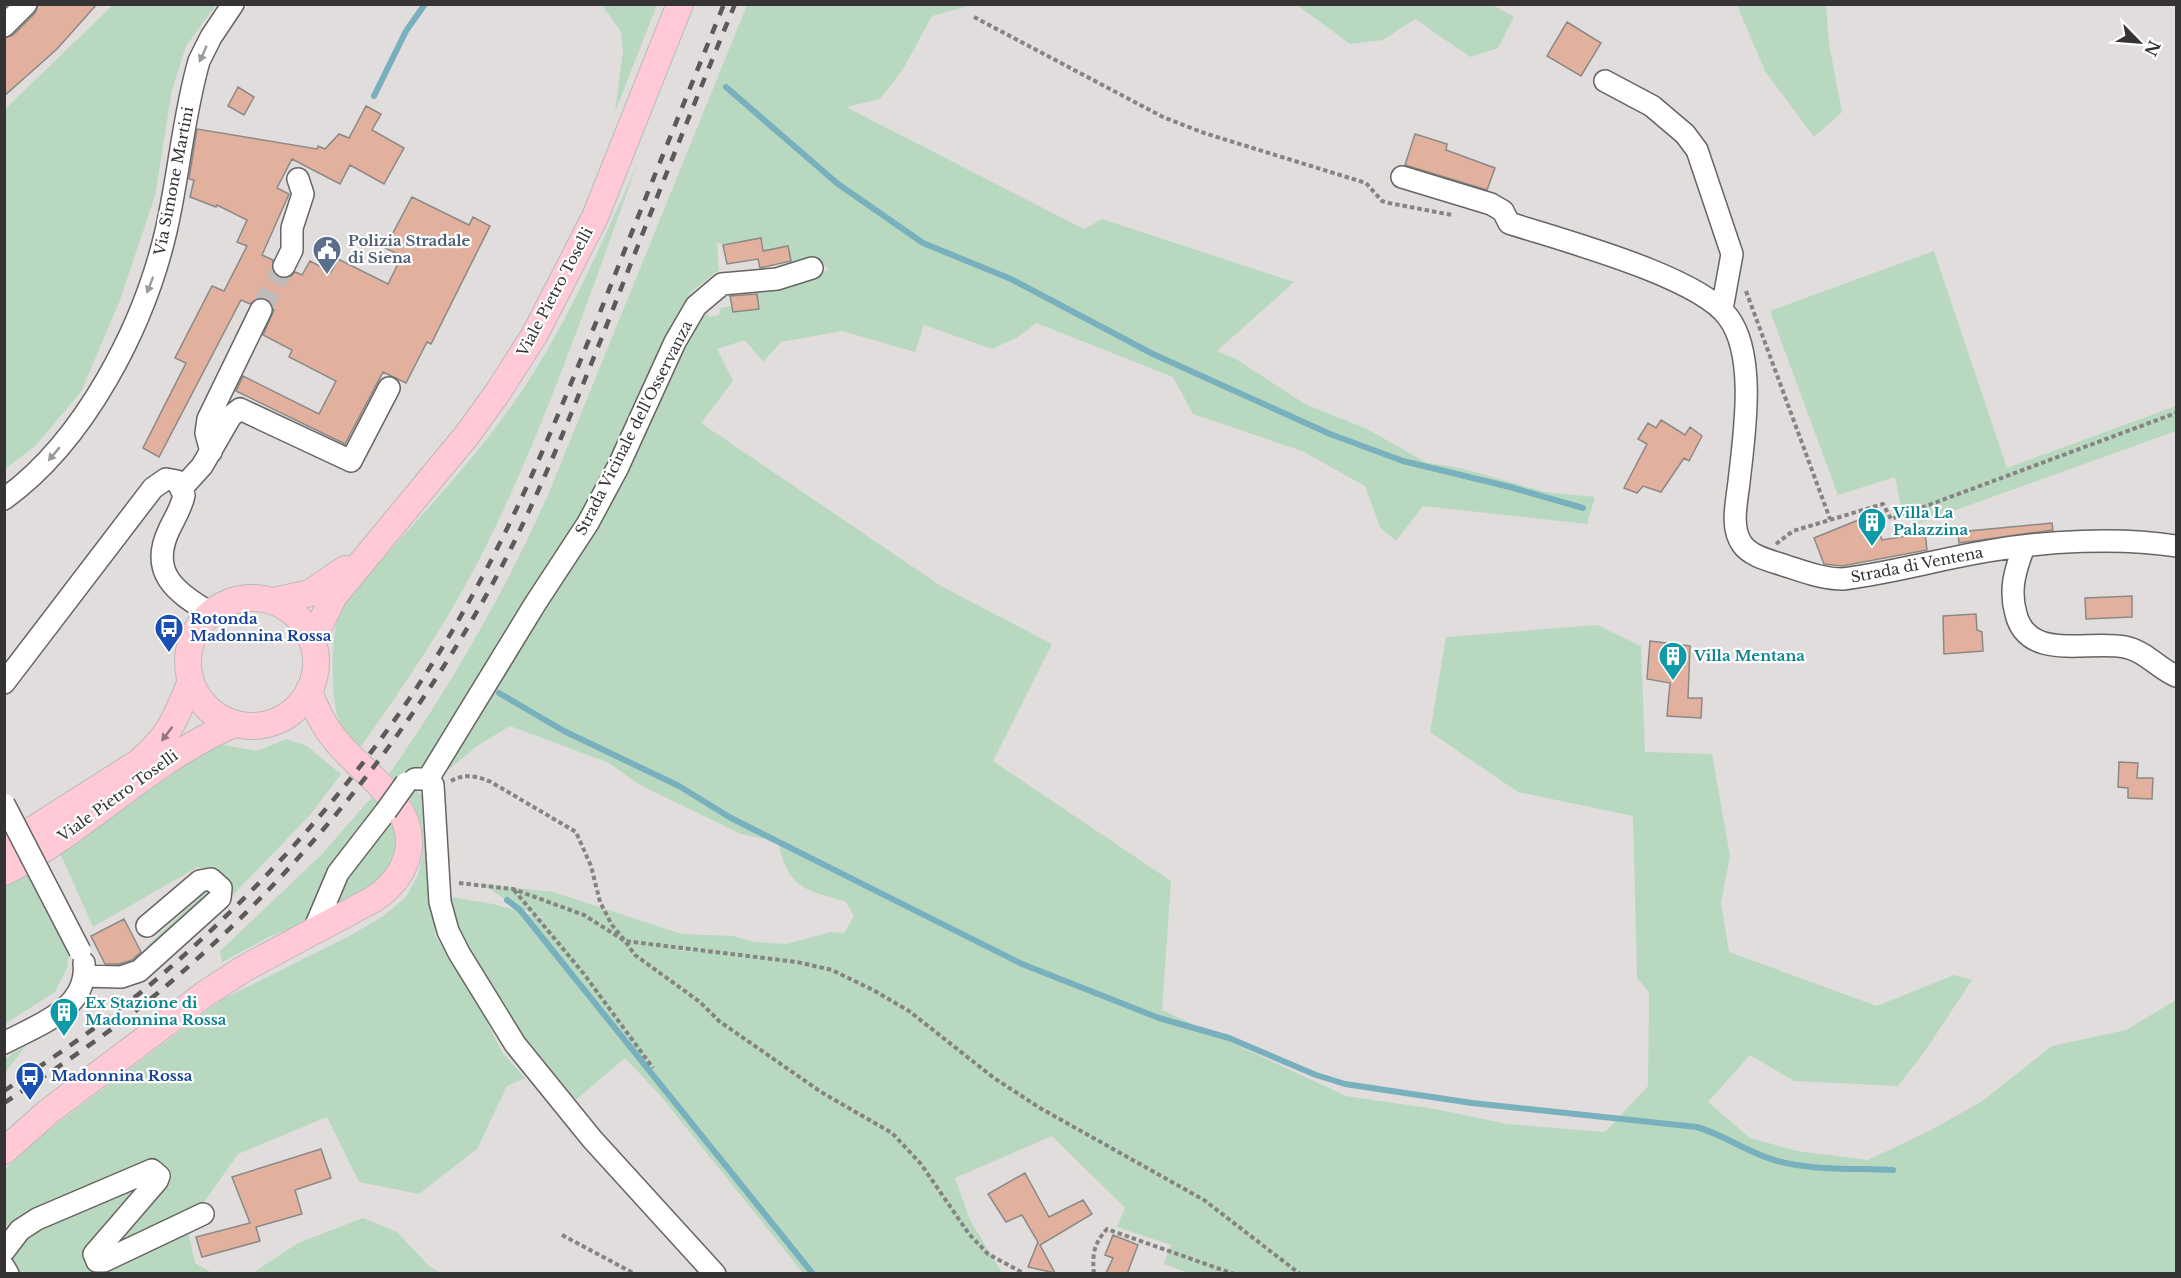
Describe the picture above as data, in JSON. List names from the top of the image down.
{
  "streets": {
    "main road": ["Viale Pietro Toselli"],
    "street": ["Via Simone Martini", "Strada Vicinale dell'Osservanza", "Strada di Ventena"]
  },
  "places": {
    "public building": ["Polizia Stradale di Siena"],
    "building": ["Villa La Palazzina", "Villa Mentana", "Ex Stazione di Madonnina Rossa"],
    "bus stop": ["Rotonda Madonnina Rossa", "Madonnina Rossa"]
  },
  "north": "bottom right"
}
